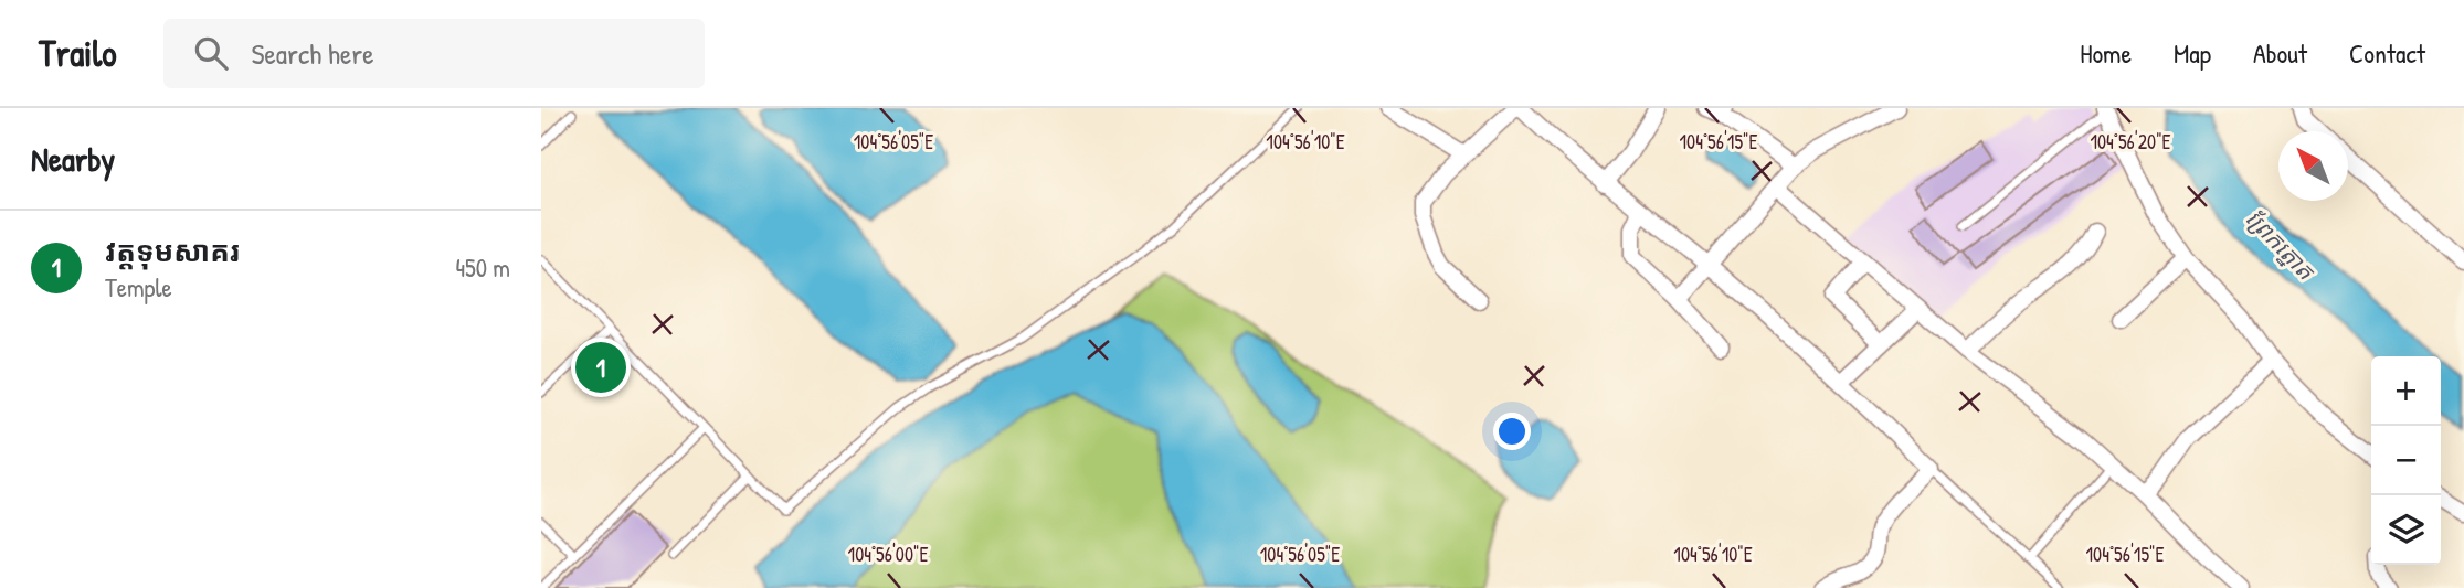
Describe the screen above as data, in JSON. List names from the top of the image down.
{
  "water": ["ព្រែកត្នោត"],
  "north": "top left",
  "page": {
    "header": "Trailo",
    "search": "Search here",
    "nav": [
      "Home",
      "Map",
      "About",
      "Contact"
    ],
    "heading": "Nearby",
    "list": [
      {
        "mark": "1",
        "name": "វត្តទុមសាគរ",
        "note": "Temple",
        "value": "450 m"
      }
    ],
    "pins": "1",
    "map_buttons": ["+", "−"]
  },
  "coordinates": [
    "104°56'05\"E",
    "104°56'10\"E",
    "104°56'15\"E",
    "104°56'20\"E",
    "104°56'00\"E"
  ]
}
